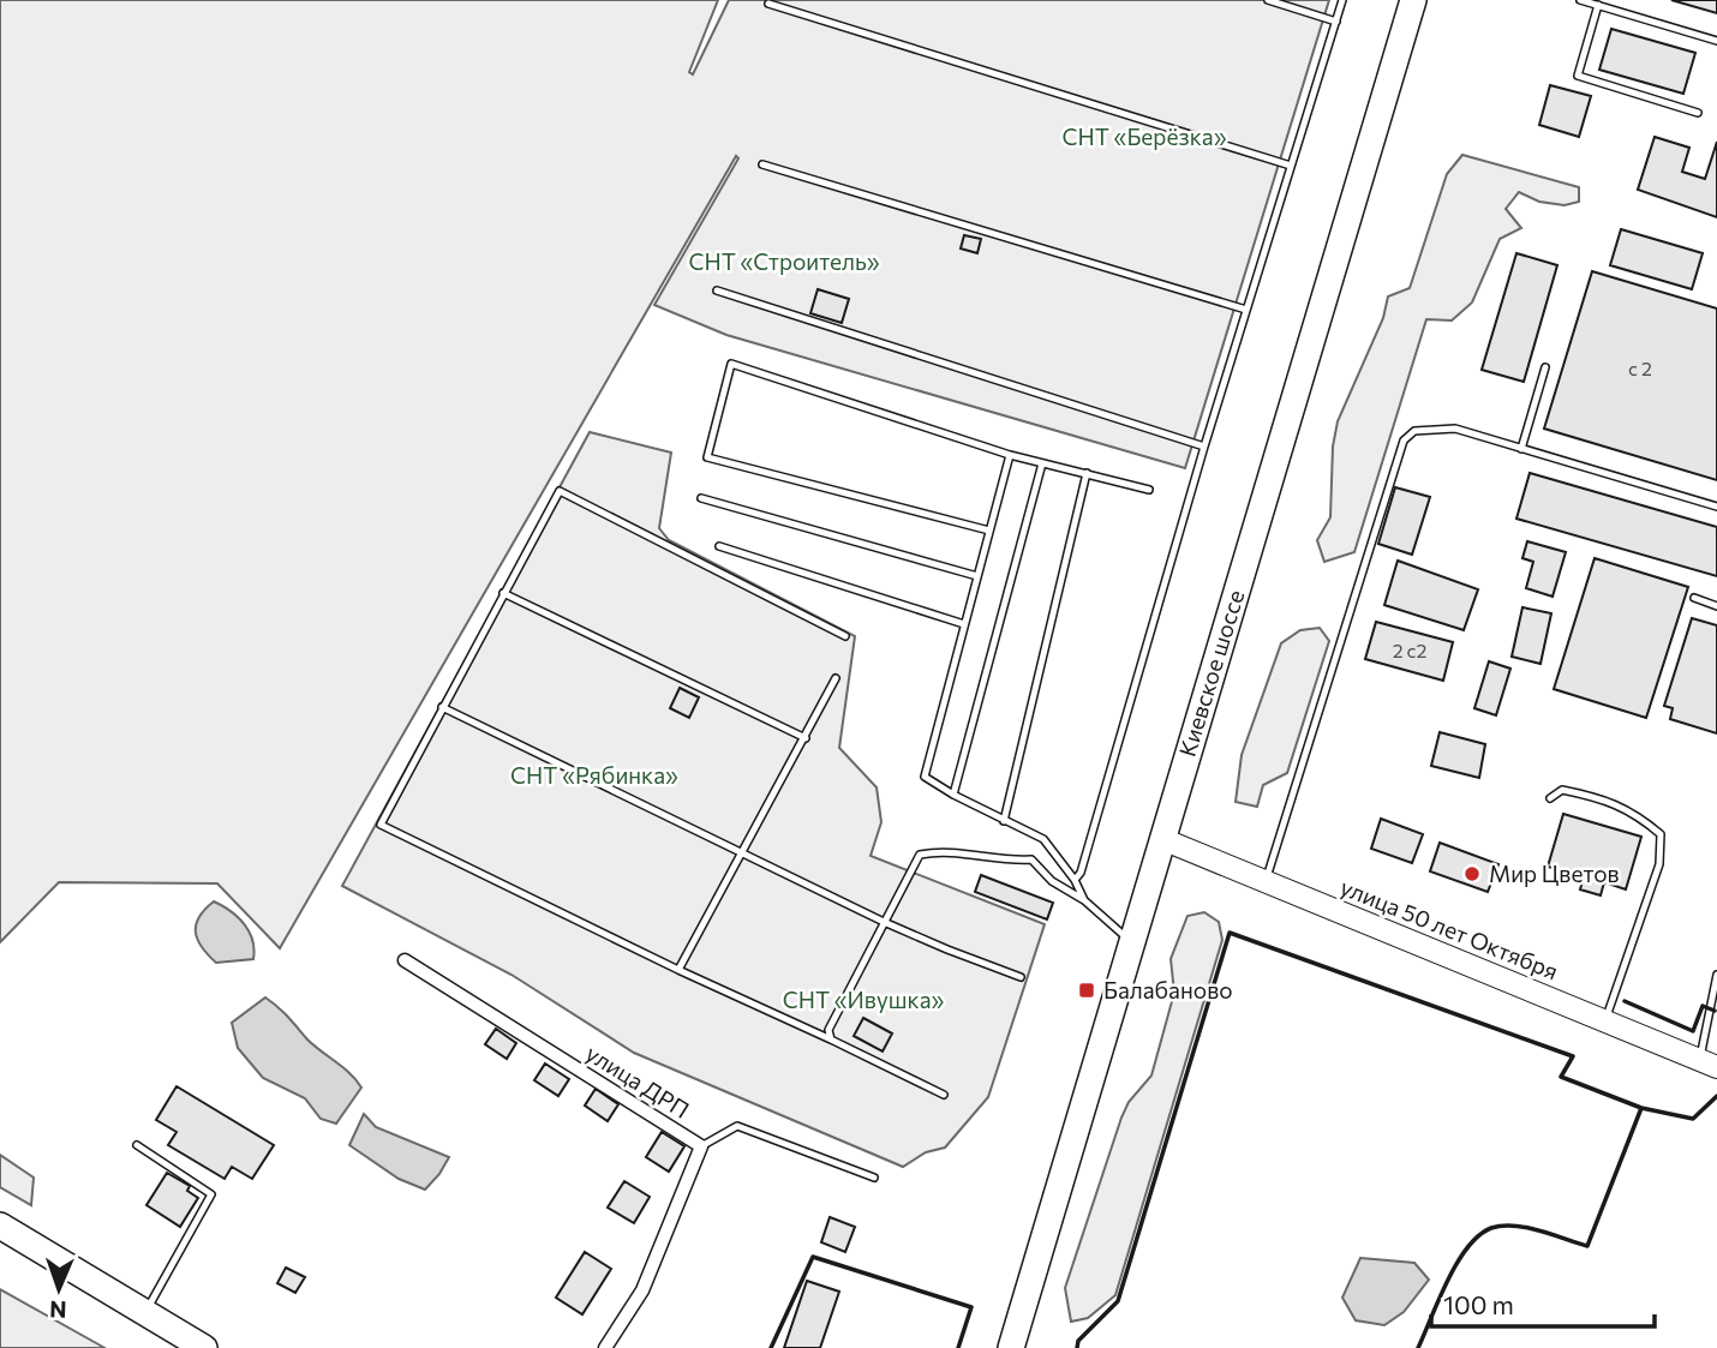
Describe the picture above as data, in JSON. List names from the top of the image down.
{
  "streets": {
    "highway": ["Киевское шоссе"],
    "main road": ["улица 50 лет Октября"],
    "street": ["улица ДРП"]
  },
  "crossings": [
    ["Киевское шоссе", "улица 50 лет Октября"]
  ],
  "parks": [
    "СНТ «Берёзка»",
    "СНТ «Строитель»",
    "СНТ «Рябинка»",
    "СНТ «Ивушка»"
  ],
  "places": {
    "other": ["Мир Цветов"],
    "transit": ["Балабаново"]
  },
  "house_numbers": ["с 2", "2 с2"],
  "scale_bar": "100 m",
  "north": "bottom"
}
